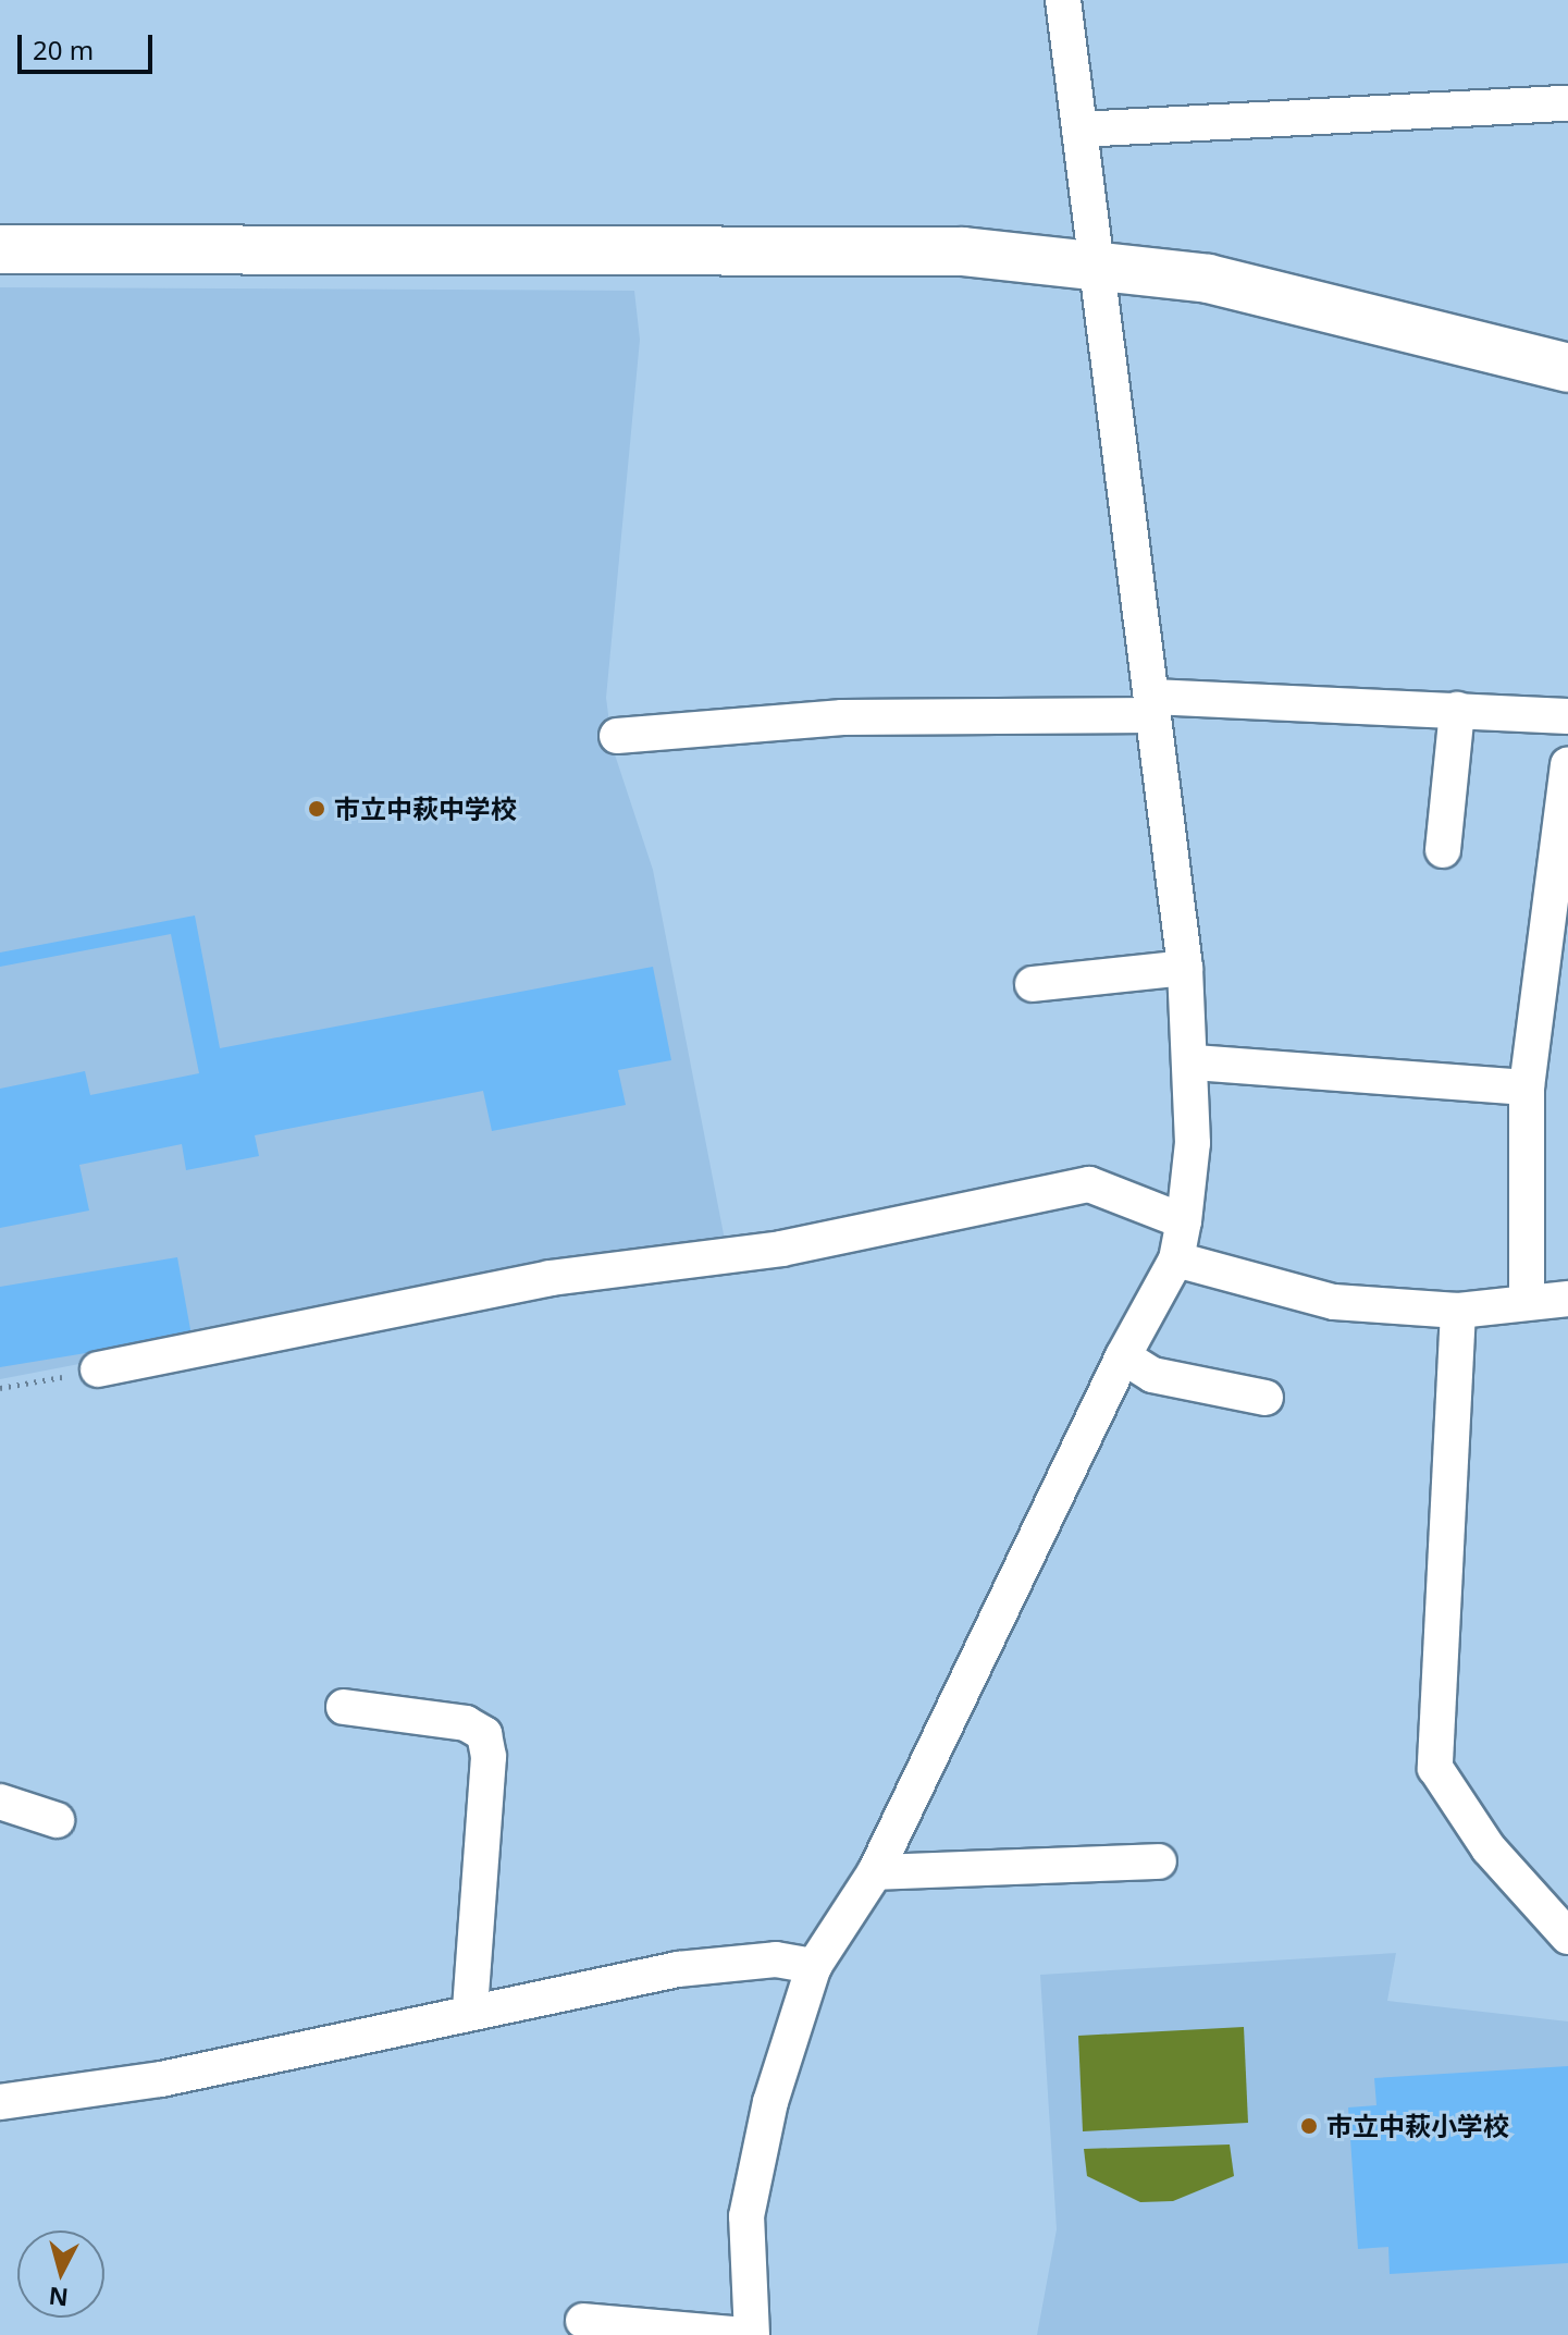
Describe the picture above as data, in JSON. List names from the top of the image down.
{
  "places": ["市立中萩中学校", "市立中萩小学校"],
  "scale_bar": "20 m",
  "north": "bottom"
}
